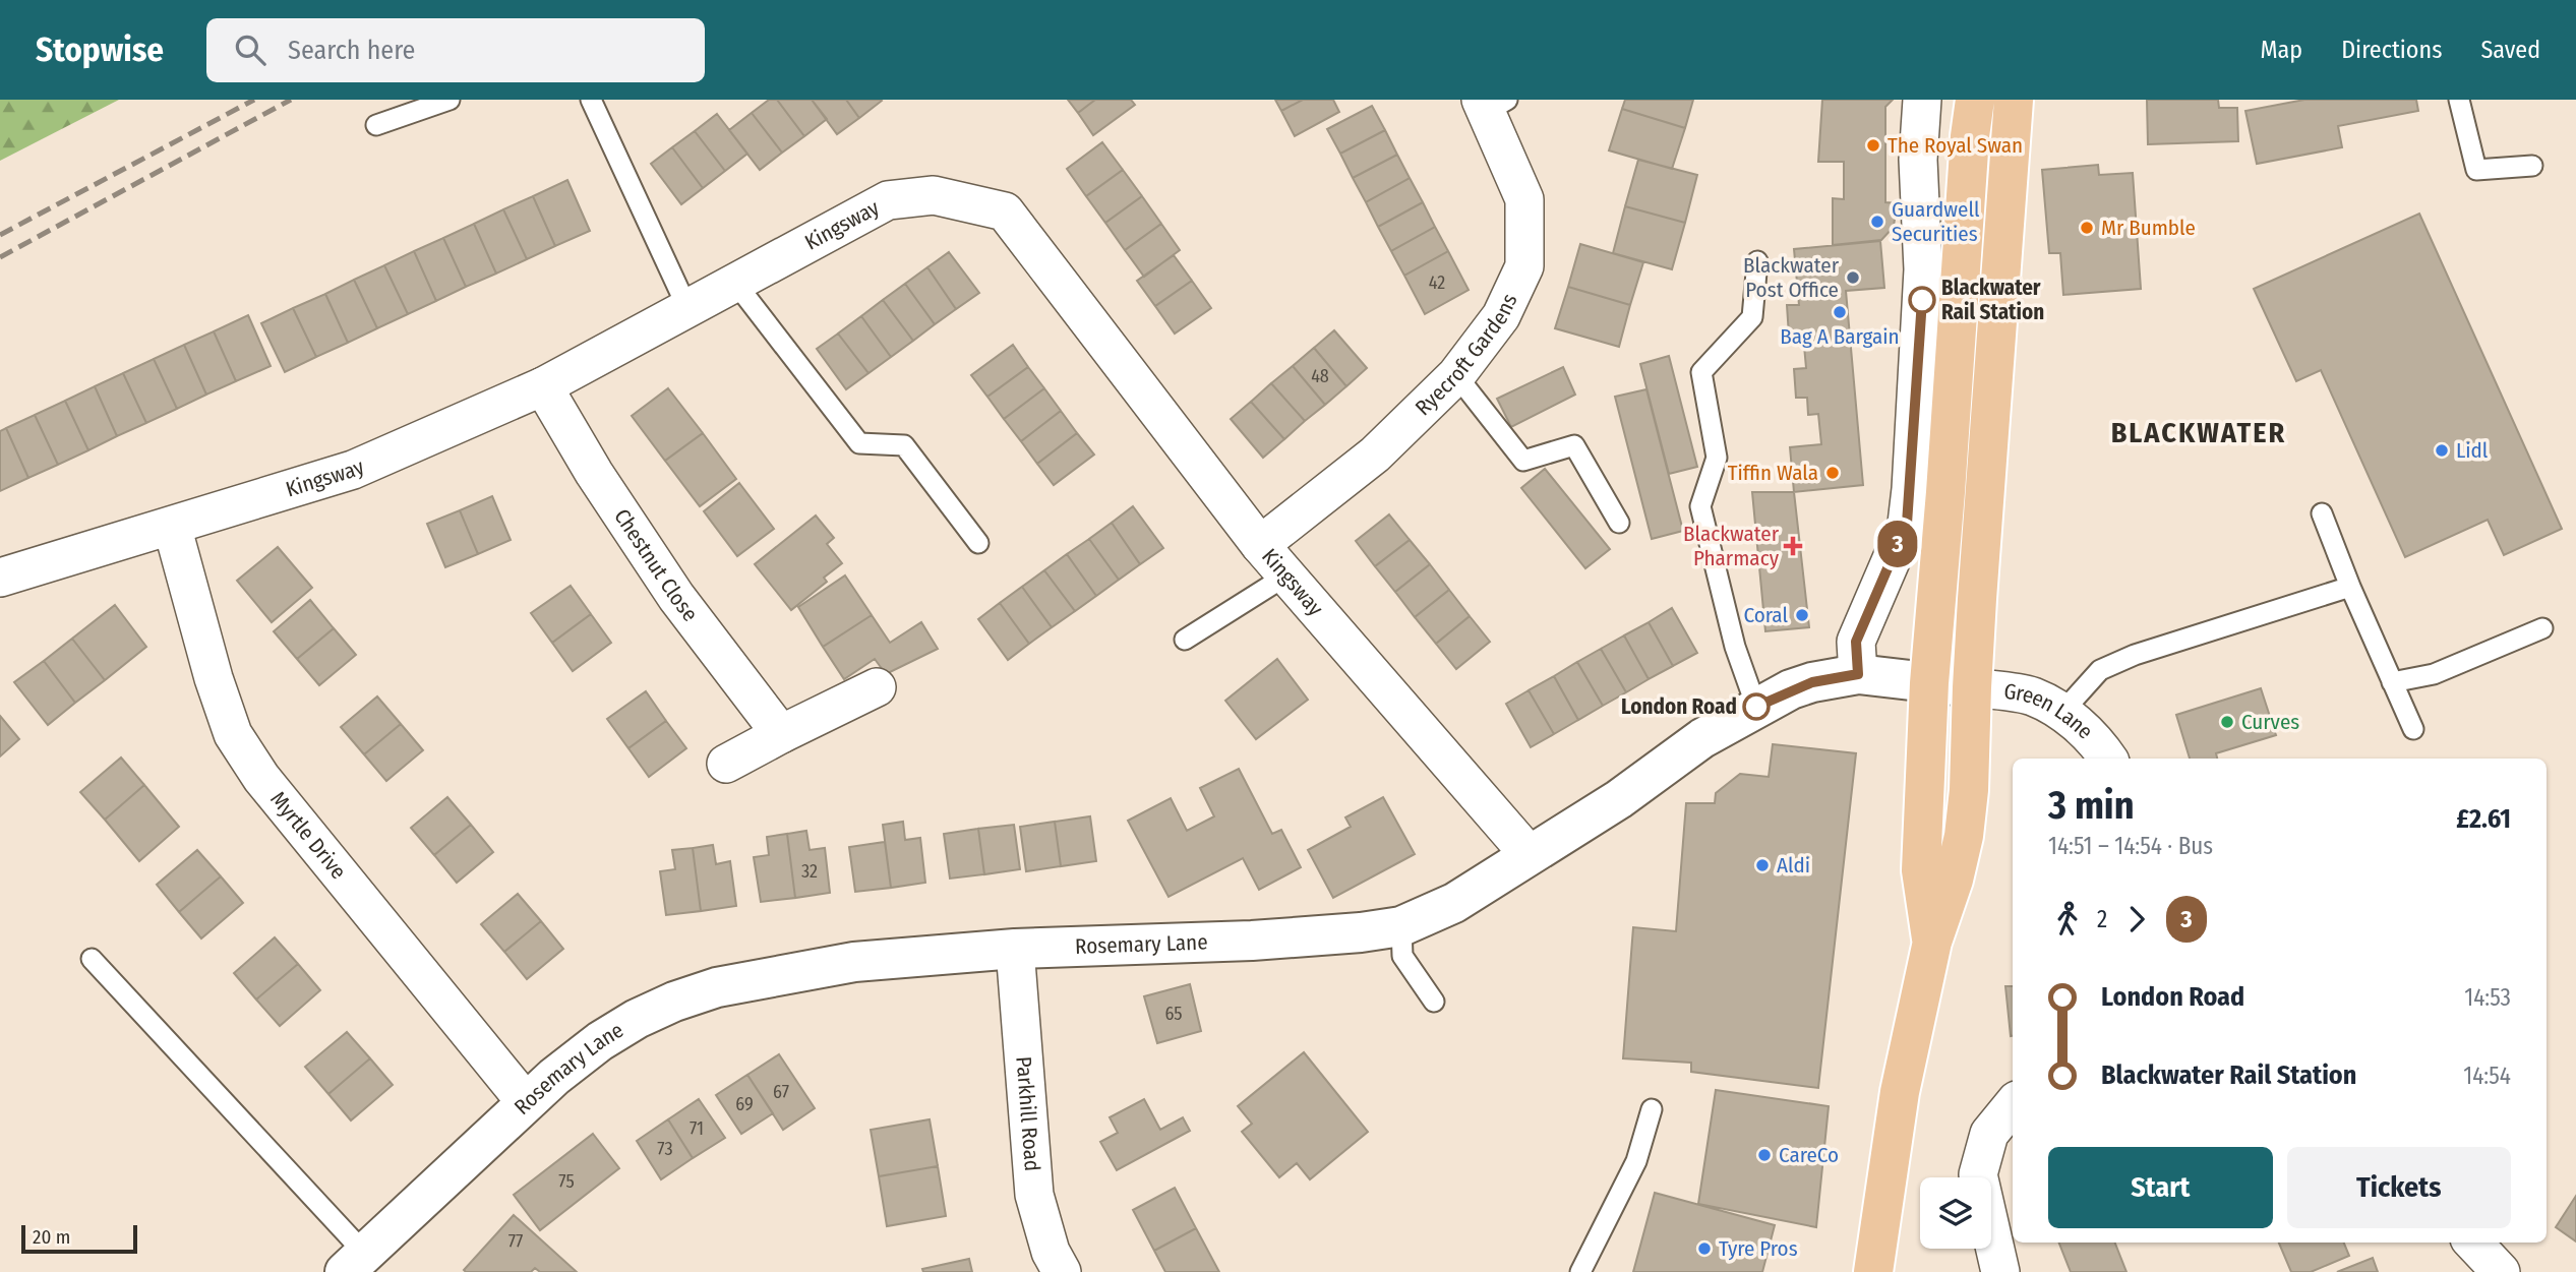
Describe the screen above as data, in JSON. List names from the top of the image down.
{
  "streets": {
    "street": [
      "Kingsway",
      "Ryecroft Gardens",
      "Chestnut Close",
      "Green Lane",
      "Myrtle Drive",
      "Rosemary Lane",
      "Parkhill Road"
    ]
  },
  "crossings": [
    ["Kingsway", "Ryecroft Gardens"],
    ["Kingsway", "Chestnut Close"],
    ["Kingsway", "Myrtle Drive"],
    ["Kingsway", "Rosemary Lane"],
    ["Green Lane", "Rosemary Lane"],
    ["Myrtle Drive", "Rosemary Lane"],
    ["Rosemary Lane", "Parkhill Road"]
  ],
  "districts": ["BLACKWATER"],
  "places": {
    "other": [
      "The Royal Swan",
      "Guardwell Securities",
      "Mr Bumble",
      "Blackwater Post Office",
      "Blackwater Rail Station",
      "Bag A Bargain",
      "Lidl",
      "Tiffin Wala",
      "Coral",
      "London Road",
      "Curves",
      "Aldi",
      "CareCo",
      "Tyre Pros"
    ],
    "health": ["Blackwater Pharmacy"]
  },
  "lines": ["bus line 3"],
  "house_numbers": [
    "42",
    "48",
    "32",
    "65",
    "67",
    "69",
    "71",
    "73",
    "75",
    "77"
  ],
  "scale_bar": "20 m",
  "page": {
    "header": "Stopwise",
    "search": "Search here",
    "nav": ["Map", "Directions", "Saved"],
    "on_map": "3",
    "heading": ["3 min", "14:51 – 14:54 · Bus", "£2.61"],
    "legs": ["2", "3"],
    "list": [
      {
        "name": "London Road",
        "value": "14:53"
      },
      {
        "name": "Blackwater Rail Station",
        "value": "14:54"
      }
    ],
    "buttons": ["Start", "Tickets"],
    "scale": "20 m"
  }
}
